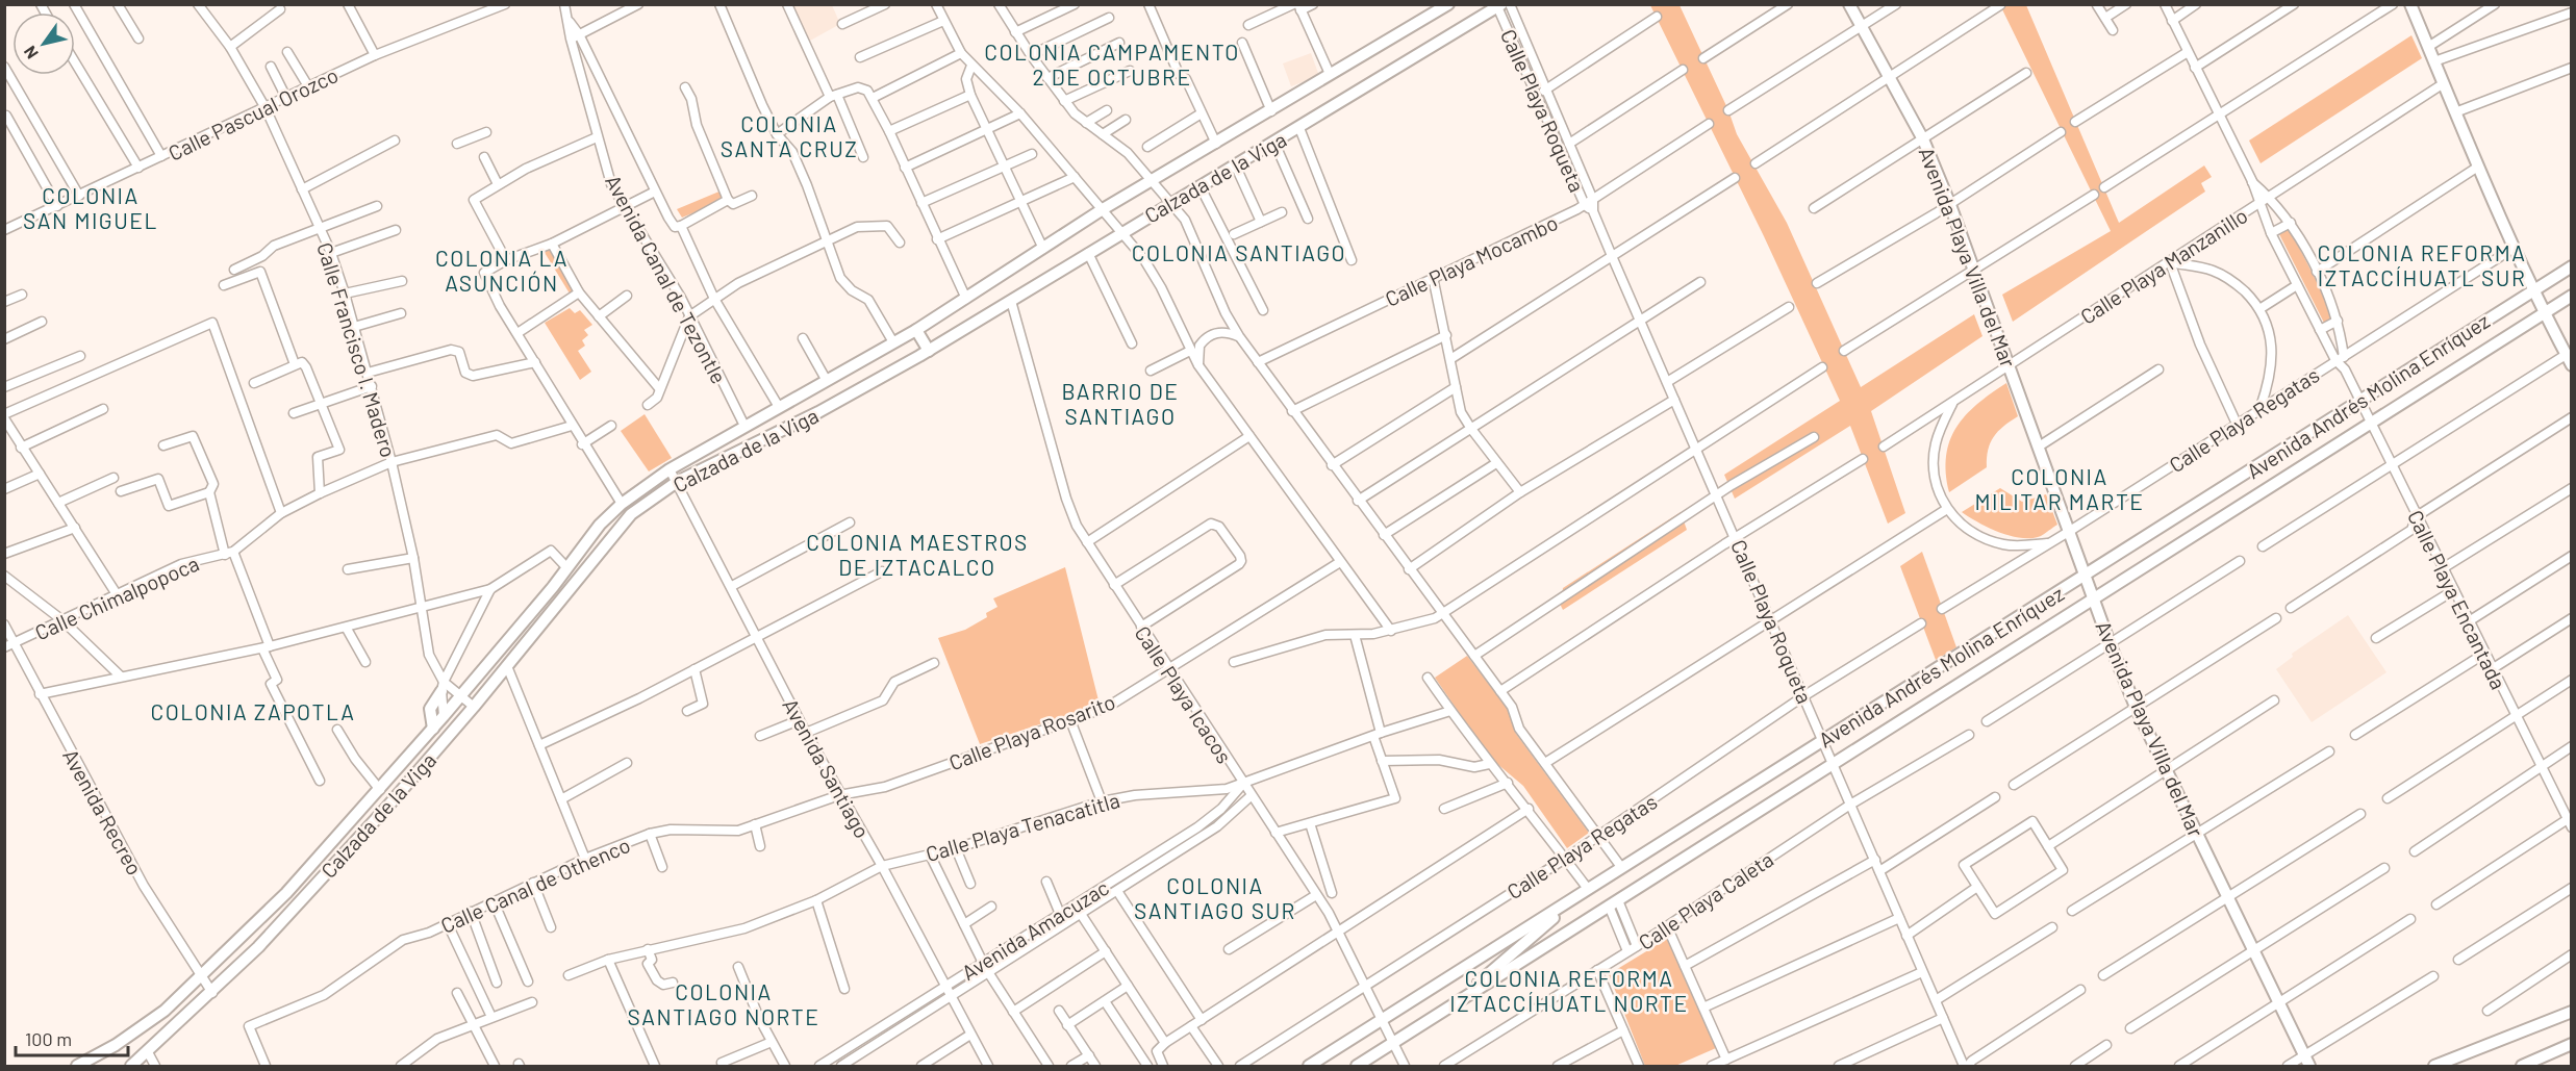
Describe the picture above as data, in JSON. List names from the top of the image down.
{
  "streets": {
    "main road": ["Calzada de la Viga", "Avenida Playa Villa del Mar", "Avenida Andrés Molina Enríquez"],
    "street": [
      "Calle Playa Roqueta",
      "Calle Pascual Orozco",
      "Calle Playa Mocambo",
      "Calle Playa Manzanillo",
      "Avenida Canal de Tezontle",
      "Calle Francisco I. Madero",
      "Calle Playa Regatas",
      "Calle Chimalpopoca",
      "Calle Playa Encantada",
      "Calle Playa Icacos",
      "Calle Playa Rosarito",
      "Avenida Santiago",
      "Avenida Recreo",
      "Calle Playa Tenacatitla",
      "Calle Canal de Othenco",
      "Calle Playa Caleta",
      "Avenida Amacuzac"
    ]
  },
  "crossings": [
    ["Calle Playa Roqueta", "Calzada de la Viga"],
    ["Calle Playa Roqueta", "Calle Playa Mocambo"],
    ["Calle Playa Roqueta", "Avenida Andrés Molina Enríquez"],
    ["Calle Playa Roqueta", "Calle Playa Regatas"],
    ["Calle Playa Roqueta", "Calle Playa Caleta"],
    ["Calle Pascual Orozco", "Calle Francisco I. Madero"],
    ["Calzada de la Viga", "Avenida Canal de Tezontle"],
    ["Calzada de la Viga", "Calle Francisco I. Madero"],
    ["Calzada de la Viga", "Calle Playa Icacos"],
    ["Calzada de la Viga", "Avenida Santiago"],
    ["Calzada de la Viga", "Avenida Recreo"],
    ["Avenida Playa Villa del Mar", "Calle Playa Manzanillo"],
    ["Avenida Playa Villa del Mar", "Avenida Andrés Molina Enríquez"],
    ["Avenida Playa Villa del Mar", "Calle Playa Regatas"],
    ["Calle Playa Manzanillo", "Calle Playa Encantada"],
    ["Avenida Andrés Molina Enríquez", "Calle Playa Encantada"],
    ["Avenida Andrés Molina Enríquez", "Calle Playa Icacos"],
    ["Calle Playa Regatas", "Calle Playa Encantada"],
    ["Calle Playa Regatas", "Calle Playa Icacos"],
    ["Calle Chimalpopoca", "Avenida Recreo"],
    ["Calle Playa Icacos", "Calle Playa Rosarito"],
    ["Calle Playa Icacos", "Calle Playa Tenacatitla"],
    ["Calle Playa Icacos", "Avenida Amacuzac"],
    ["Calle Playa Rosarito", "Avenida Santiago"],
    ["Calle Playa Rosarito", "Calle Canal de Othenco"],
    ["Avenida Santiago", "Calle Playa Tenacatitla"],
    ["Avenida Santiago", "Calle Canal de Othenco"],
    ["Avenida Santiago", "Avenida Amacuzac"],
    ["Calle Playa Tenacatitla", "Avenida Amacuzac"]
  ],
  "districts": [
    "COLONIA CAMPAMENTO 2 DE OCTUBRE",
    "COLONIA SANTA CRUZ",
    "COLONIA SAN MIGUEL",
    "COLONIA SANTIAGO",
    "COLONIA REFORMA IZTACCÍHUATL SUR",
    "COLONIA LA ASUNCIÓN",
    "BARRIO DE SANTIAGO",
    "COLONIA MILITAR MARTE",
    "COLONIA MAESTROS DE IZTACALCO",
    "COLONIA ZAPOTLA",
    "COLONIA SANTIAGO SUR",
    "COLONIA REFORMA IZTACCÍHUATL NORTE",
    "COLONIA SANTIAGO NORTE"
  ],
  "scale_bar": "100 m",
  "north": "bottom left"
}
